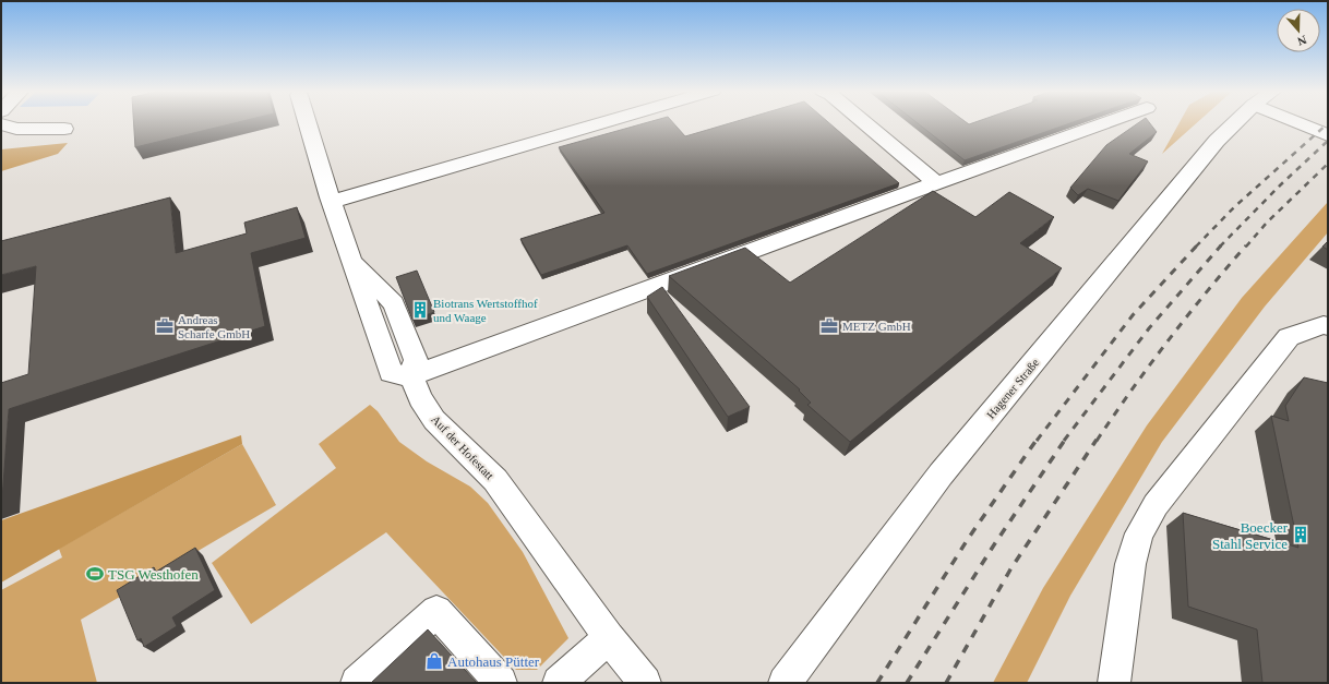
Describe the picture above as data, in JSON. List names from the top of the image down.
{
  "streets": {
    "main road": ["Hagener Straße", "Auf der Hofestatt"]
  },
  "places": {
    "building": ["Biotrans Wertstoffhof und Waage", "Boecker Stahl Service"],
    "office": ["Andreas Scharfe GmbH", "METZ GmbH"],
    "sports": ["TSG Westhofen"],
    "shop": ["Autohaus Pütter"]
  },
  "north": "bottom"
}
